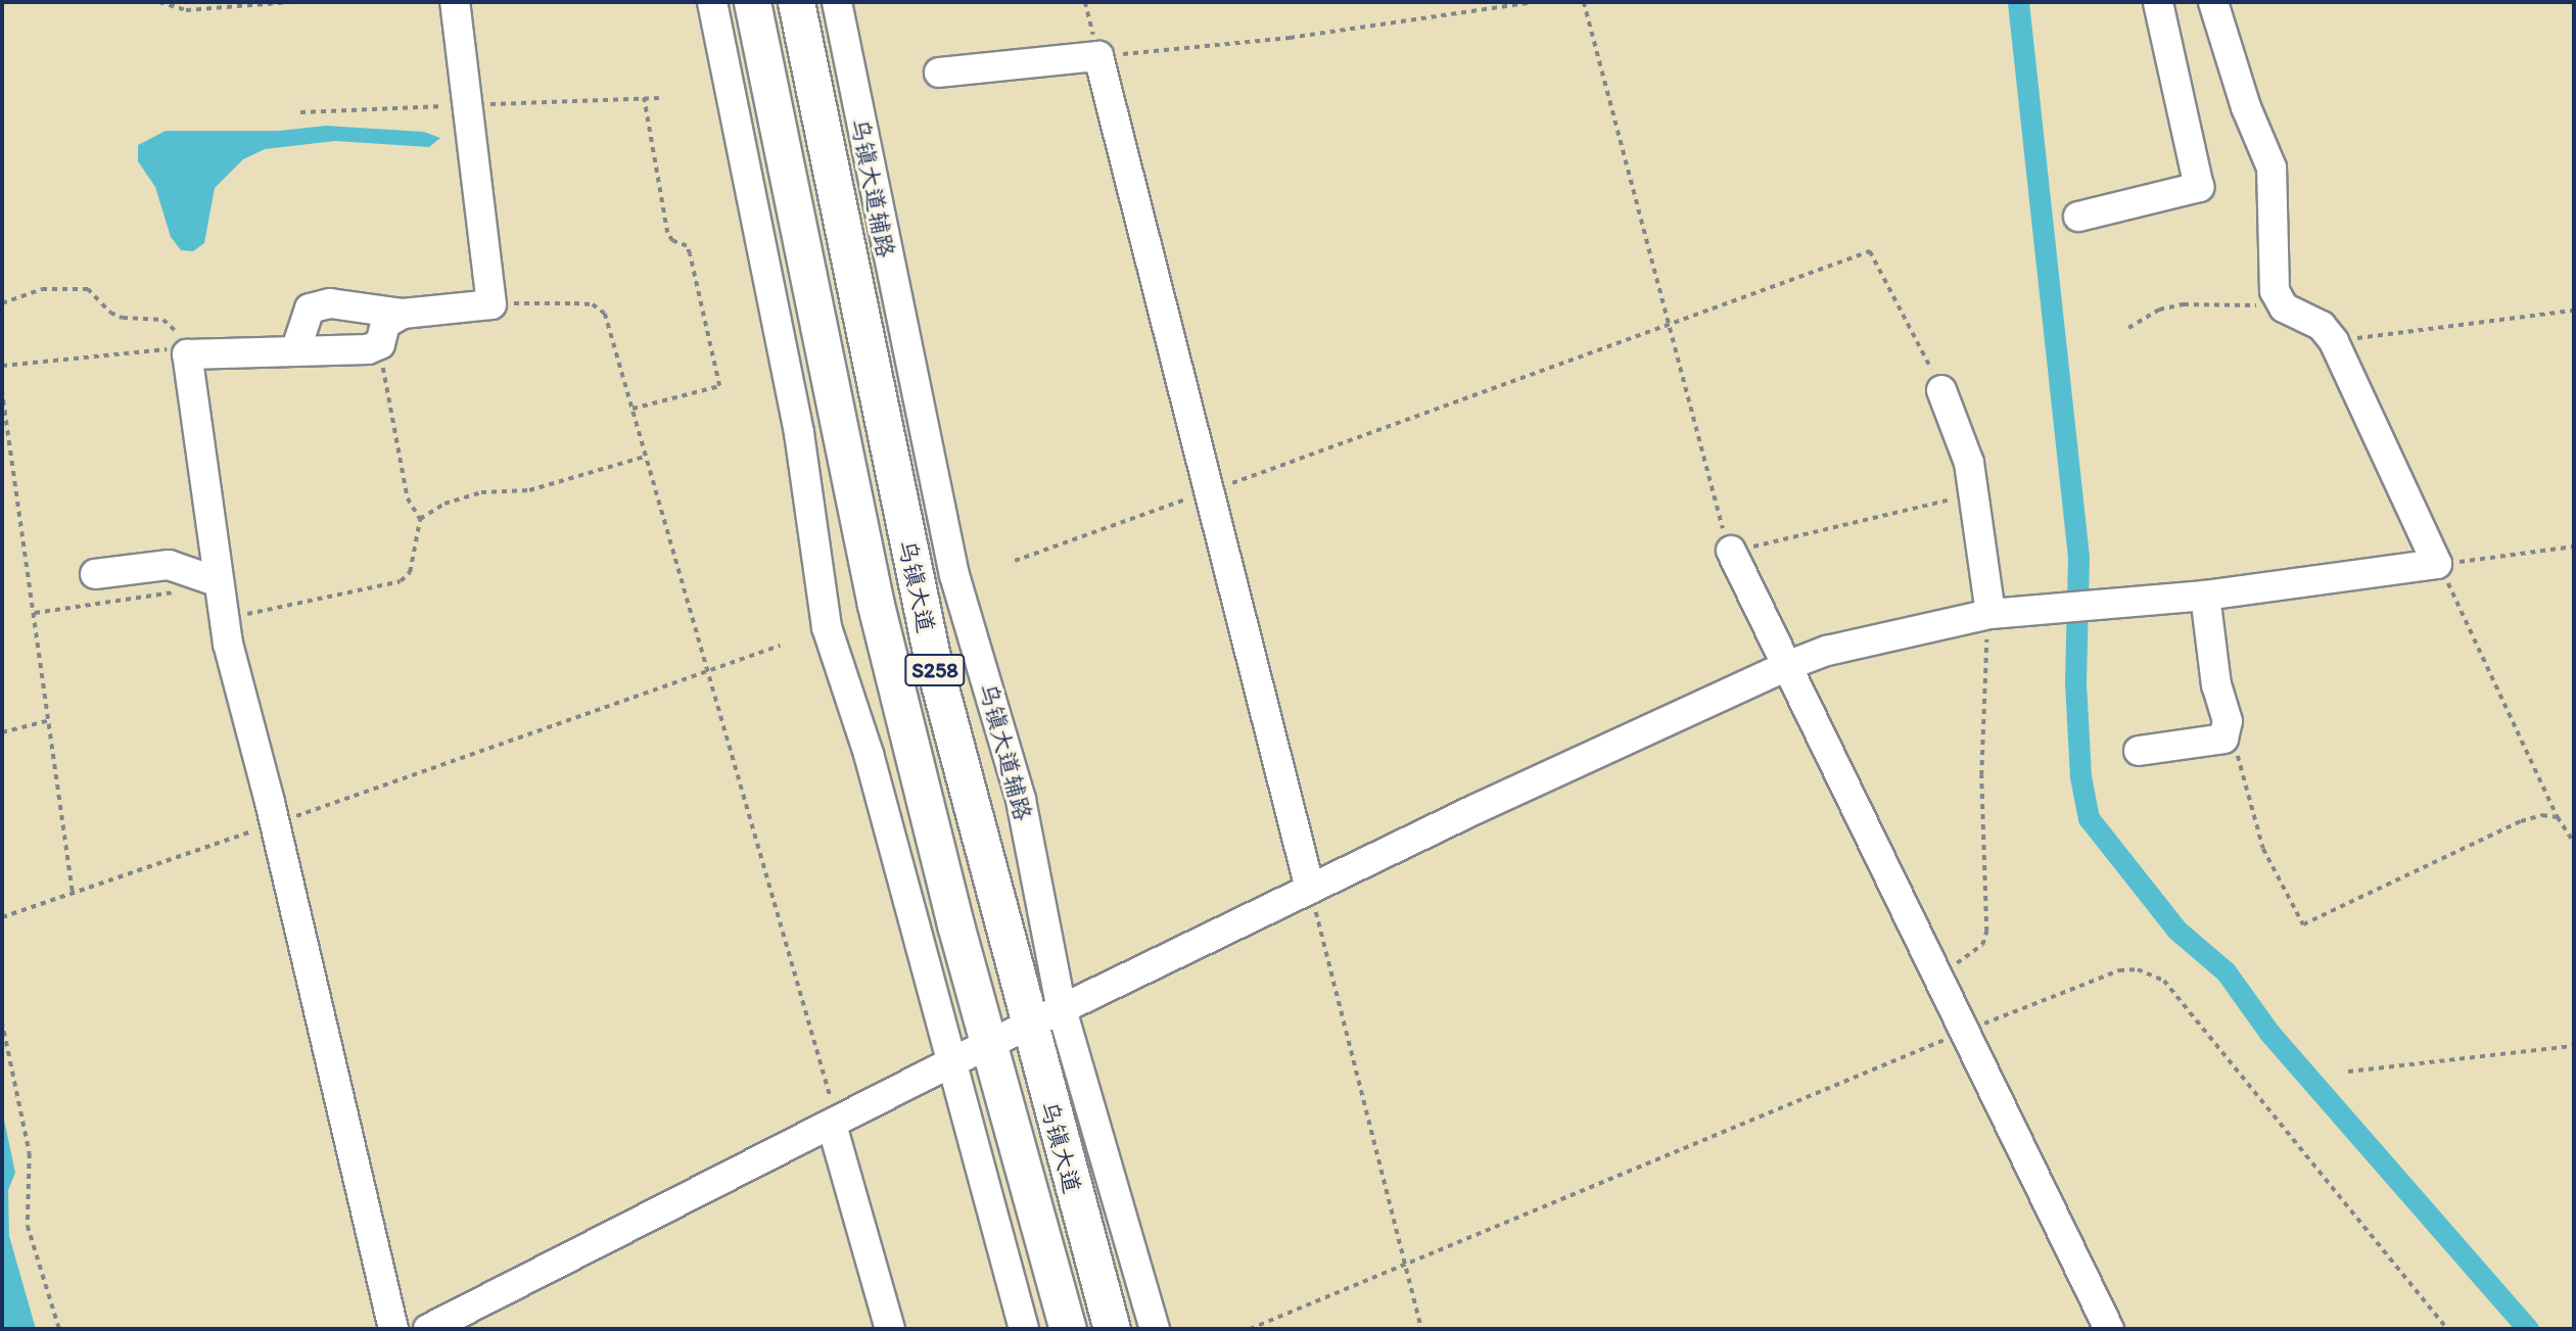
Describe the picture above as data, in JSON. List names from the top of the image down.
{
  "streets": {
    "main road": ["乌镇大道", "S258"],
    "street": ["乌镇大道辅路"]
  }
}
